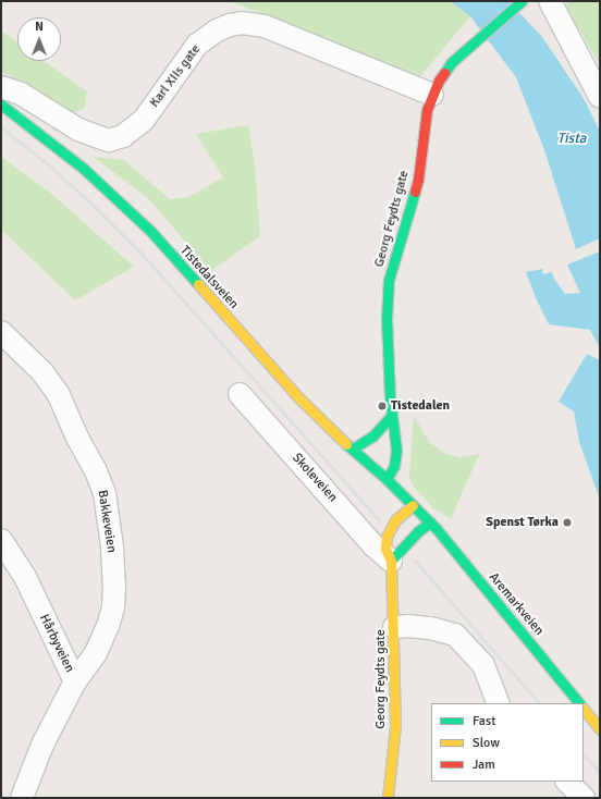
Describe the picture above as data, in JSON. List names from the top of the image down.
{
  "streets": {
    "main road": ["Georg Feydts gate", "Tistedalsveien", "Aremarkveien"],
    "street": [
      "Karl XIIs gate",
      "Skoleveien",
      "Bakkeveien",
      "Hårbyveien"
    ]
  },
  "crossings": [
    ["Karl XIIs gate", "Georg Feydts gate"],
    ["Georg Feydts gate", "Tistedalsveien"],
    ["Georg Feydts gate", "Skoleveien"],
    ["Bakkeveien", "Hårbyveien"]
  ],
  "water": ["Tista"],
  "places": ["Tistedalen", "Spenst Tørka"],
  "legend": ["Fast", "Slow", "Jam"],
  "north": "top"
}
